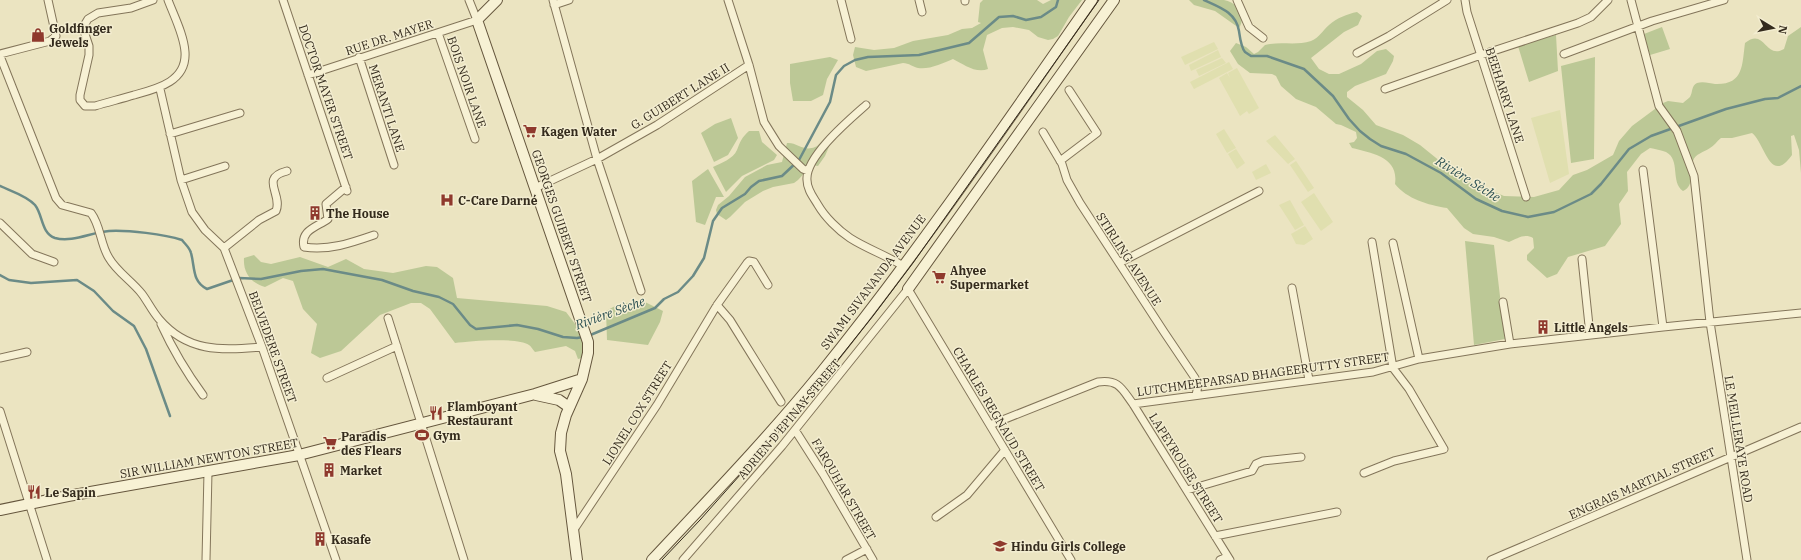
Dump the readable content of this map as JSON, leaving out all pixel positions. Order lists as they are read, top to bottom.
{
  "streets": {
    "street": [
      "RUE DR. MAYER",
      "BOIS NOIR LANE",
      "DOCTOR MAYER STREET",
      "BEEHARRY LANE",
      "G. GUIBERT LANE II",
      "MERANTI LANE",
      "GEORGES GUIBERT STREET",
      "STIRLING AVENUE",
      "SWAMI SIVANANDA AVENUE",
      "BELVEDERE STREET",
      "LUTCHMEEPARSAD BHAGEERUTTY STREET",
      "LIONEL COX STREET",
      "ADRIEN D'EPINAY STREET",
      "CHARLES REGNAUD STREET",
      "LE MEILLERAYE ROAD",
      "SIR WILLIAM NEWTON STREET",
      "LAPEYROUSE STREET",
      "ENGRAIS MARTIAL STREET",
      "FARQUHAR STREET"
    ]
  },
  "crossings": [
    ["RUE DR. MAYER", "BOIS NOIR LANE"],
    ["RUE DR. MAYER", "DOCTOR MAYER STREET"],
    ["RUE DR. MAYER", "MERANTI LANE"],
    ["RUE DR. MAYER", "GEORGES GUIBERT STREET"],
    ["G. GUIBERT LANE II", "GEORGES GUIBERT STREET"],
    ["GEORGES GUIBERT STREET", "LIONEL COX STREET"],
    ["GEORGES GUIBERT STREET", "SIR WILLIAM NEWTON STREET"],
    ["STIRLING AVENUE", "LUTCHMEEPARSAD BHAGEERUTTY STREET"],
    ["BELVEDERE STREET", "SIR WILLIAM NEWTON STREET"],
    ["LUTCHMEEPARSAD BHAGEERUTTY STREET", "LE MEILLERAYE ROAD"],
    ["LUTCHMEEPARSAD BHAGEERUTTY STREET", "LAPEYROUSE STREET"],
    ["ADRIEN D'EPINAY STREET", "CHARLES REGNAUD STREET"],
    ["ADRIEN D'EPINAY STREET", "FARQUHAR STREET"],
    ["CHARLES REGNAUD STREET", "LAPEYROUSE STREET"],
    ["LE MEILLERAYE ROAD", "ENGRAIS MARTIAL STREET"]
  ],
  "water": ["Rivière Sèche"],
  "places": {
    "shop": ["Goldfinger Jewels"],
    "supermarket": ["Kagen Water", "Ahyee Supermarket", "Paradis des Flears"],
    "hospital": ["C-Care Darné"],
    "building": [
      "The House",
      "Little Angels",
      "Market",
      "Kasafe"
    ],
    "restaurant": ["Flamboyant Restaurant", "Le Sapin"],
    "sports": ["Gym"],
    "school or university": ["Hindu Girls College"]
  },
  "north": "right"
}
